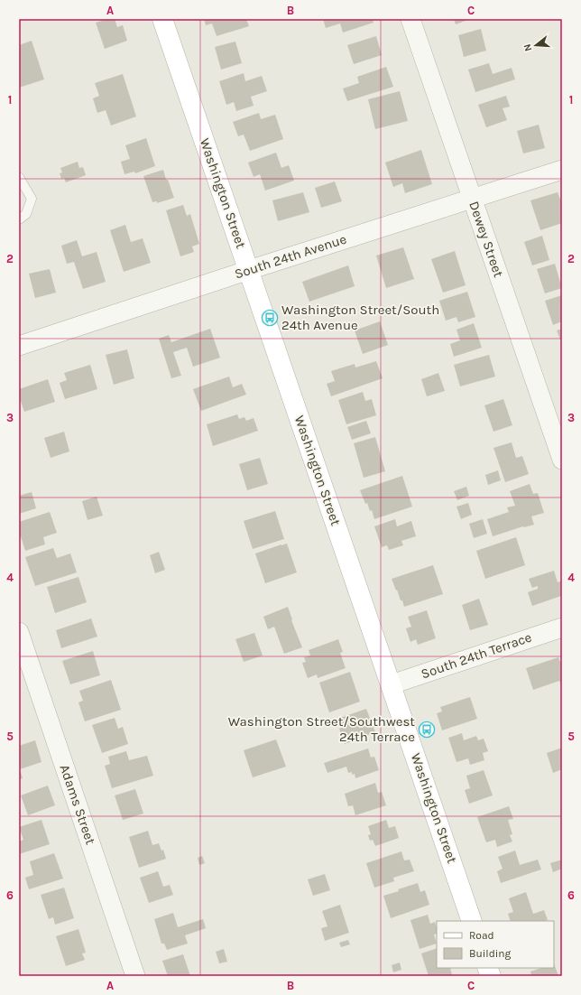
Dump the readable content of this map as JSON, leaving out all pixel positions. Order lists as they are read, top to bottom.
{
  "streets": {
    "street": [
      "Washington Street",
      "Dewey Street",
      "South 24th Avenue",
      "South 24th Terrace",
      "Adams Street"
    ]
  },
  "crossings": [
    ["Washington Street", "South 24th Avenue"],
    ["Washington Street", "South 24th Terrace"],
    ["Dewey Street", "South 24th Avenue"]
  ],
  "places": {
    "bus stop": ["Washington Street/South 24th Avenue", "Washington Street/Southwest 24th Terrace"]
  },
  "legend": ["Road", "Building"],
  "north": "left",
  "grid": {
    "columns": ["A", "B", "C"],
    "rows": [
      "1",
      "2",
      "3",
      "4",
      "5",
      "6"
    ]
  }
}
